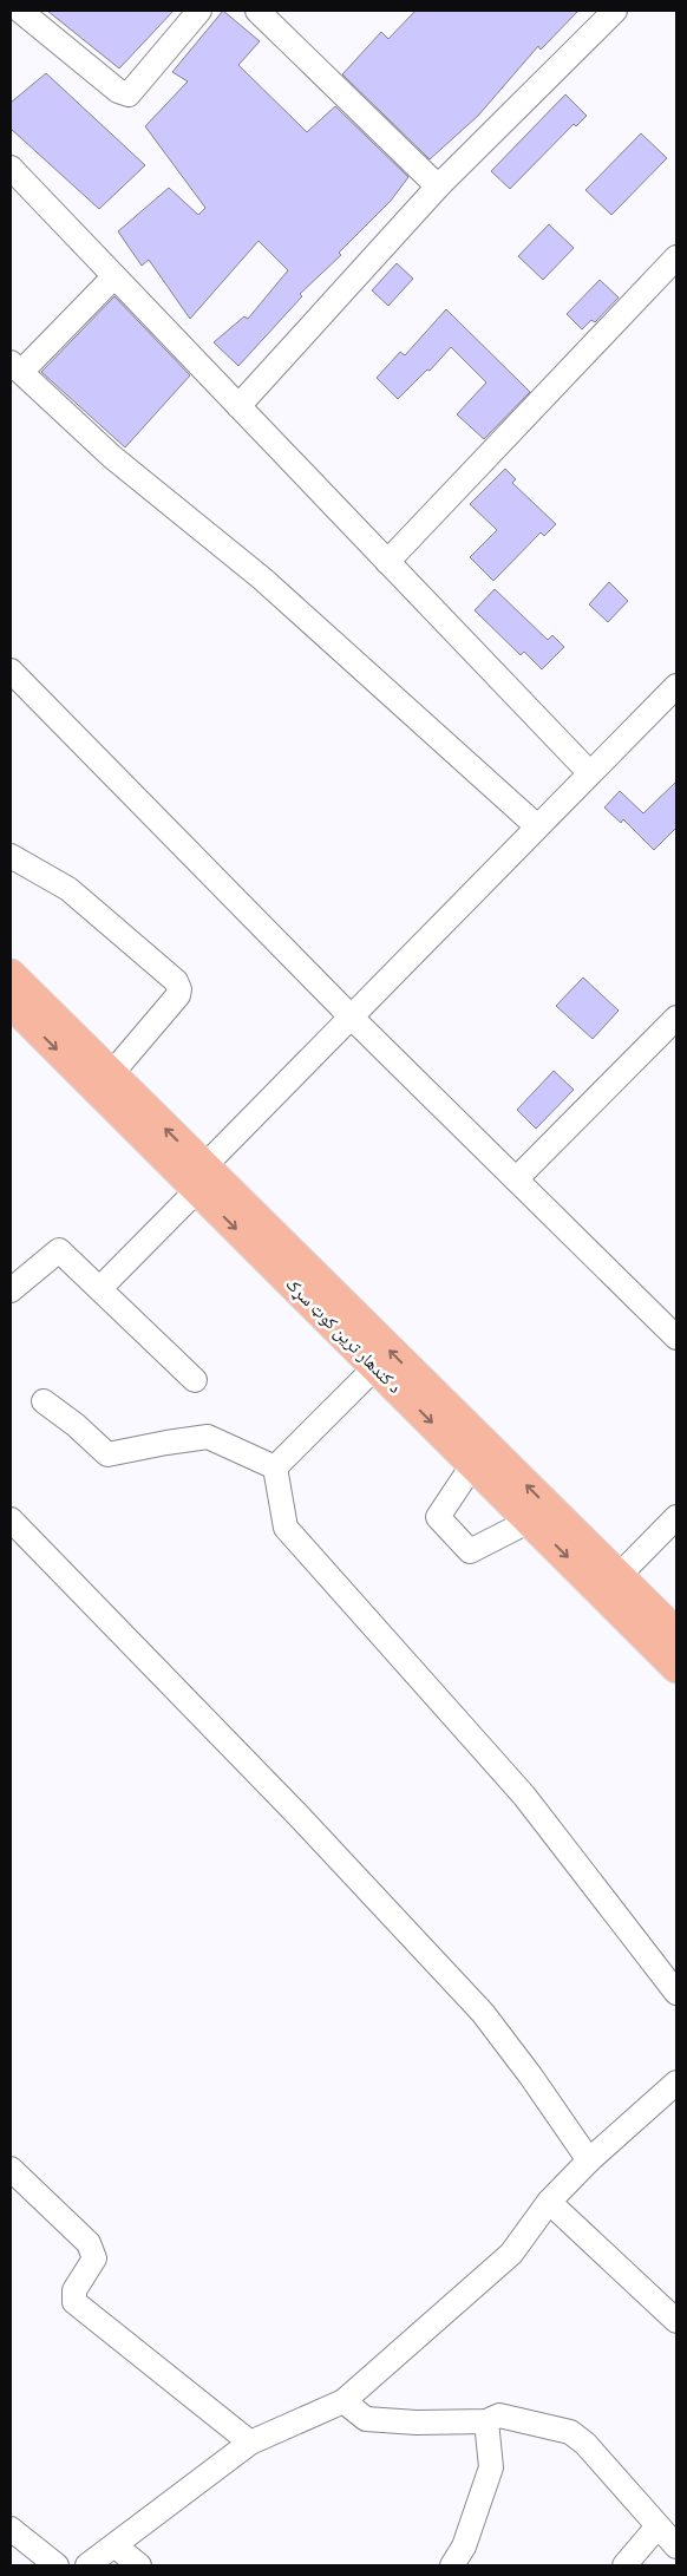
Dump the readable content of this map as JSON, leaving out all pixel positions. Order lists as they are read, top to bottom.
{
  "streets": {
    "main road": ["د کندهار ترين کوټ سړک"]
  }
}
